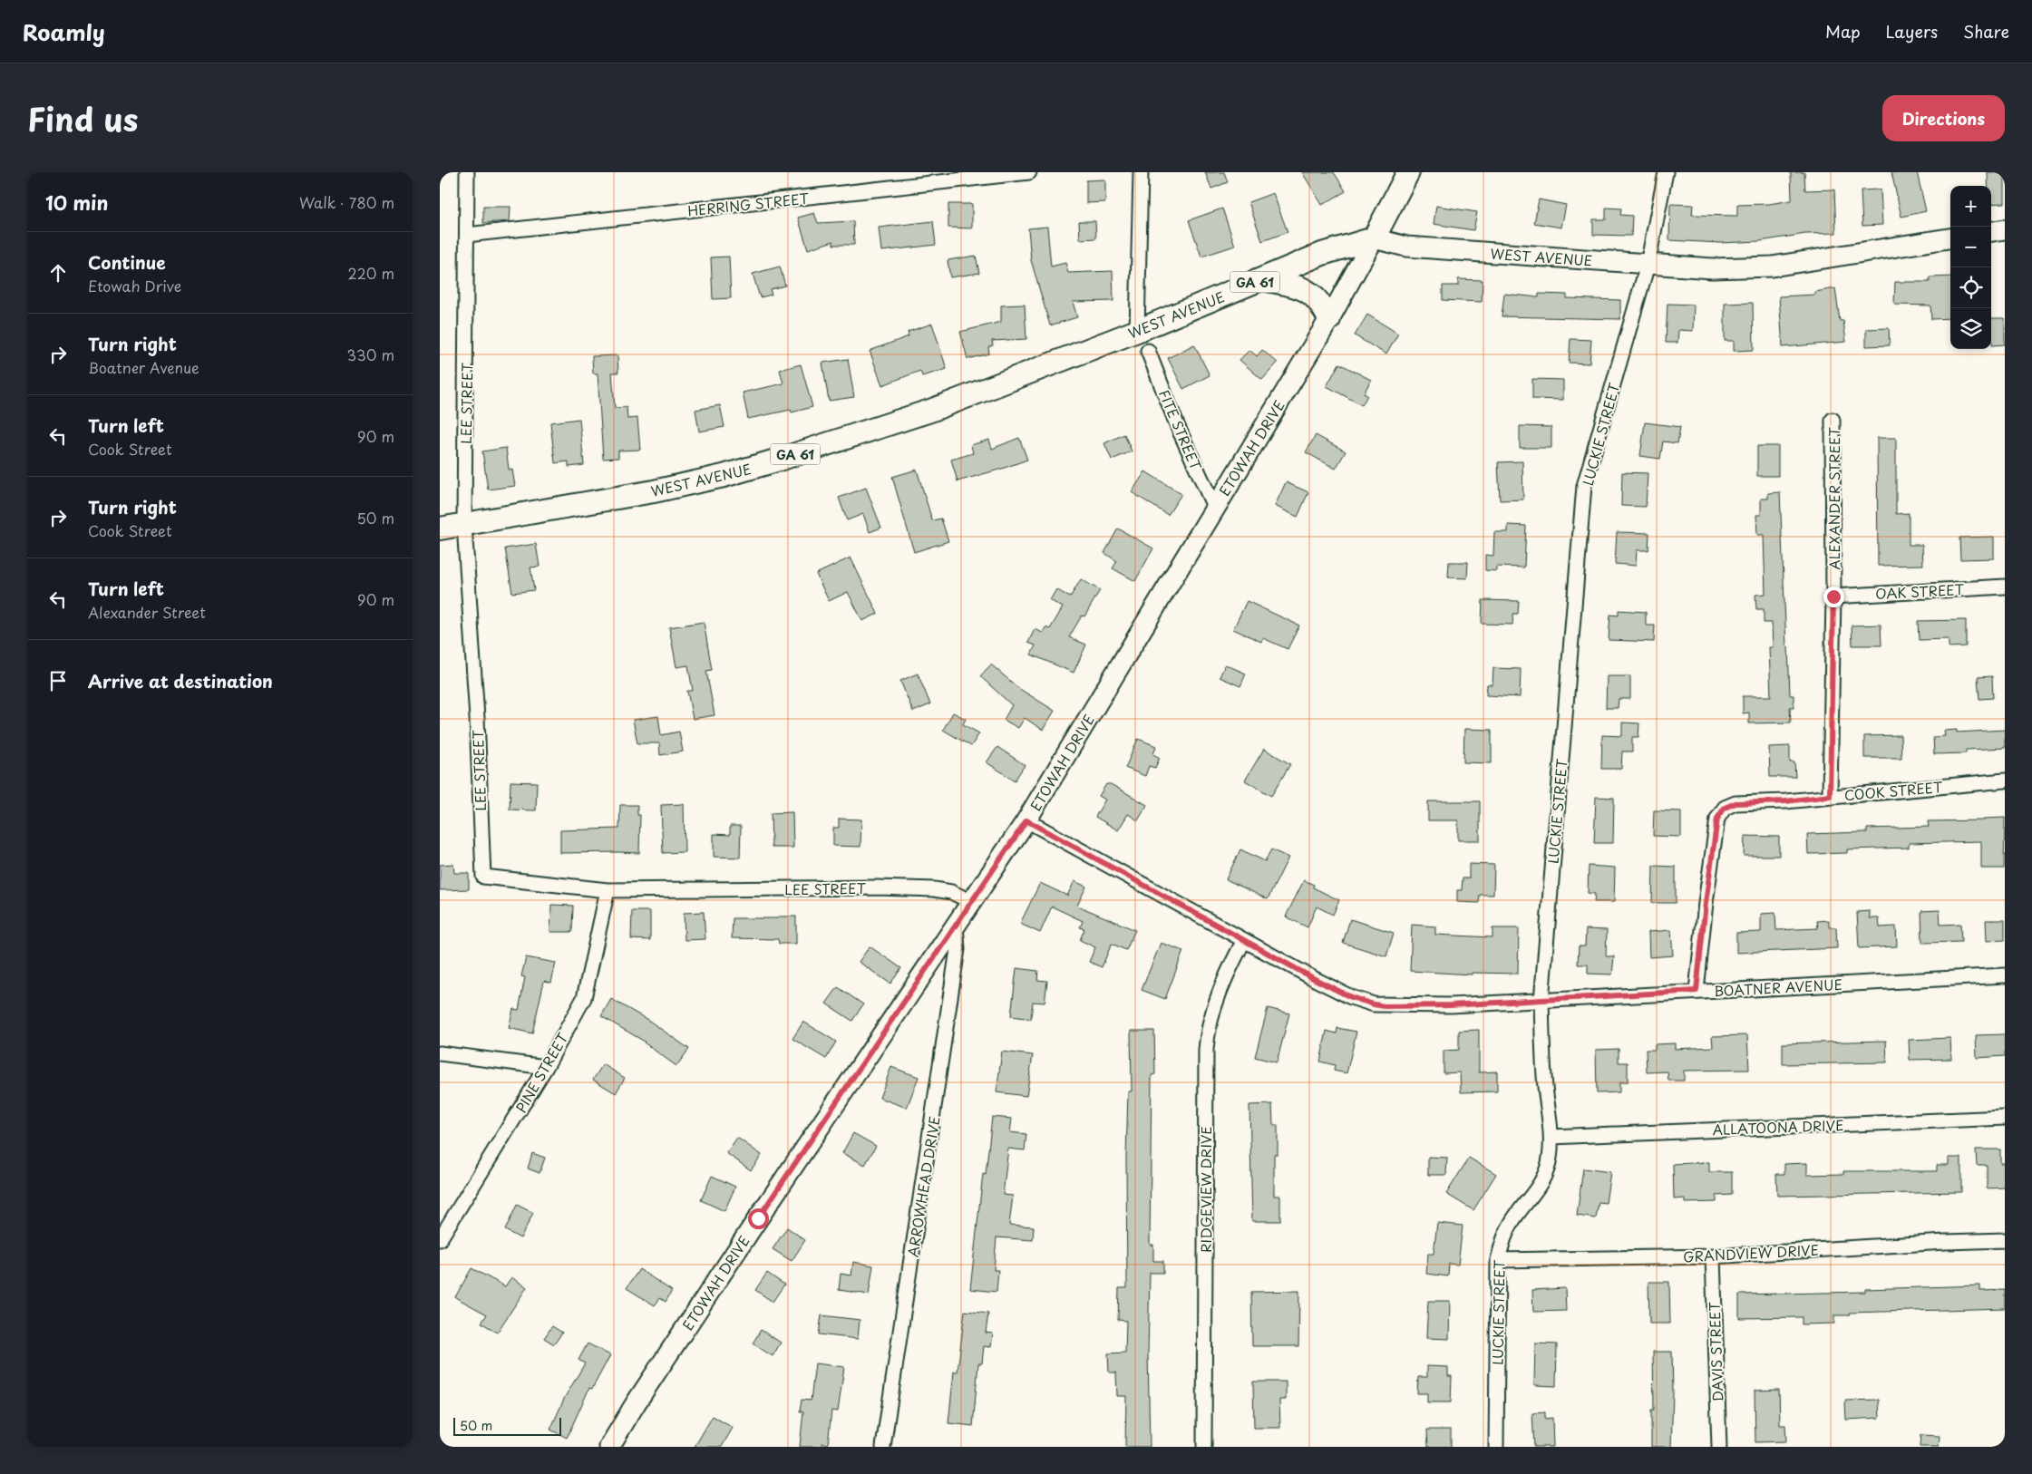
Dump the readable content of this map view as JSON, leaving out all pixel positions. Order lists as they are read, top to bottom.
{
  "streets": {
    "main road": ["WEST AVENUE", "GA 61", "ETOWAH DRIVE"],
    "street": [
      "HERRING STREET",
      "LEE STREET",
      "FITE STREET",
      "LUCKIE STREET",
      "ALEXANDER STREET",
      "OAK STREET",
      "COOK STREET",
      "BOATNER AVENUE",
      "PINE STREET",
      "ALLATOONA DRIVE",
      "ARROWHEAD DRIVE",
      "RIDGEVIEW DRIVE",
      "GRANDVIEW DRIVE",
      "DAVIS STREET"
    ]
  },
  "crossings": [
    ["HERRING STREET", "LEE STREET"],
    ["WEST AVENUE", "LEE STREET"],
    ["WEST AVENUE", "LUCKIE STREET"],
    ["WEST AVENUE", "ETOWAH DRIVE"],
    ["LEE STREET", "ETOWAH DRIVE"],
    ["LEE STREET", "PINE STREET"],
    ["FITE STREET", "ETOWAH DRIVE"],
    ["LUCKIE STREET", "BOATNER AVENUE"],
    ["LUCKIE STREET", "ALLATOONA DRIVE"],
    ["LUCKIE STREET", "GRANDVIEW DRIVE"],
    ["ETOWAH DRIVE", "BOATNER AVENUE"],
    ["ETOWAH DRIVE", "ARROWHEAD DRIVE"],
    ["ALEXANDER STREET", "OAK STREET"],
    ["ALEXANDER STREET", "COOK STREET"],
    ["COOK STREET", "BOATNER AVENUE"],
    ["BOATNER AVENUE", "RIDGEVIEW DRIVE"],
    ["GRANDVIEW DRIVE", "DAVIS STREET"]
  ],
  "scale_bar": "50 m",
  "page": {
    "header": "Roamly",
    "nav": ["Map", "Layers", "Share"],
    "title": "Find us",
    "buttons": "Directions",
    "heading": ["10 min", "Walk · 780 m"],
    "map_buttons": ["+", "−"],
    "list": [
      ["Continue", "Etowah Drive", "220 m"],
      ["Turn right", "Boatner Avenue", "330 m"],
      ["Turn left", "Cook Street", "90 m"],
      ["Turn right", "Cook Street", "50 m"],
      ["Turn left", "Alexander Street", "90 m"],
      "Arrive at destination"
    ],
    "scale": "50 m"
  }
}
